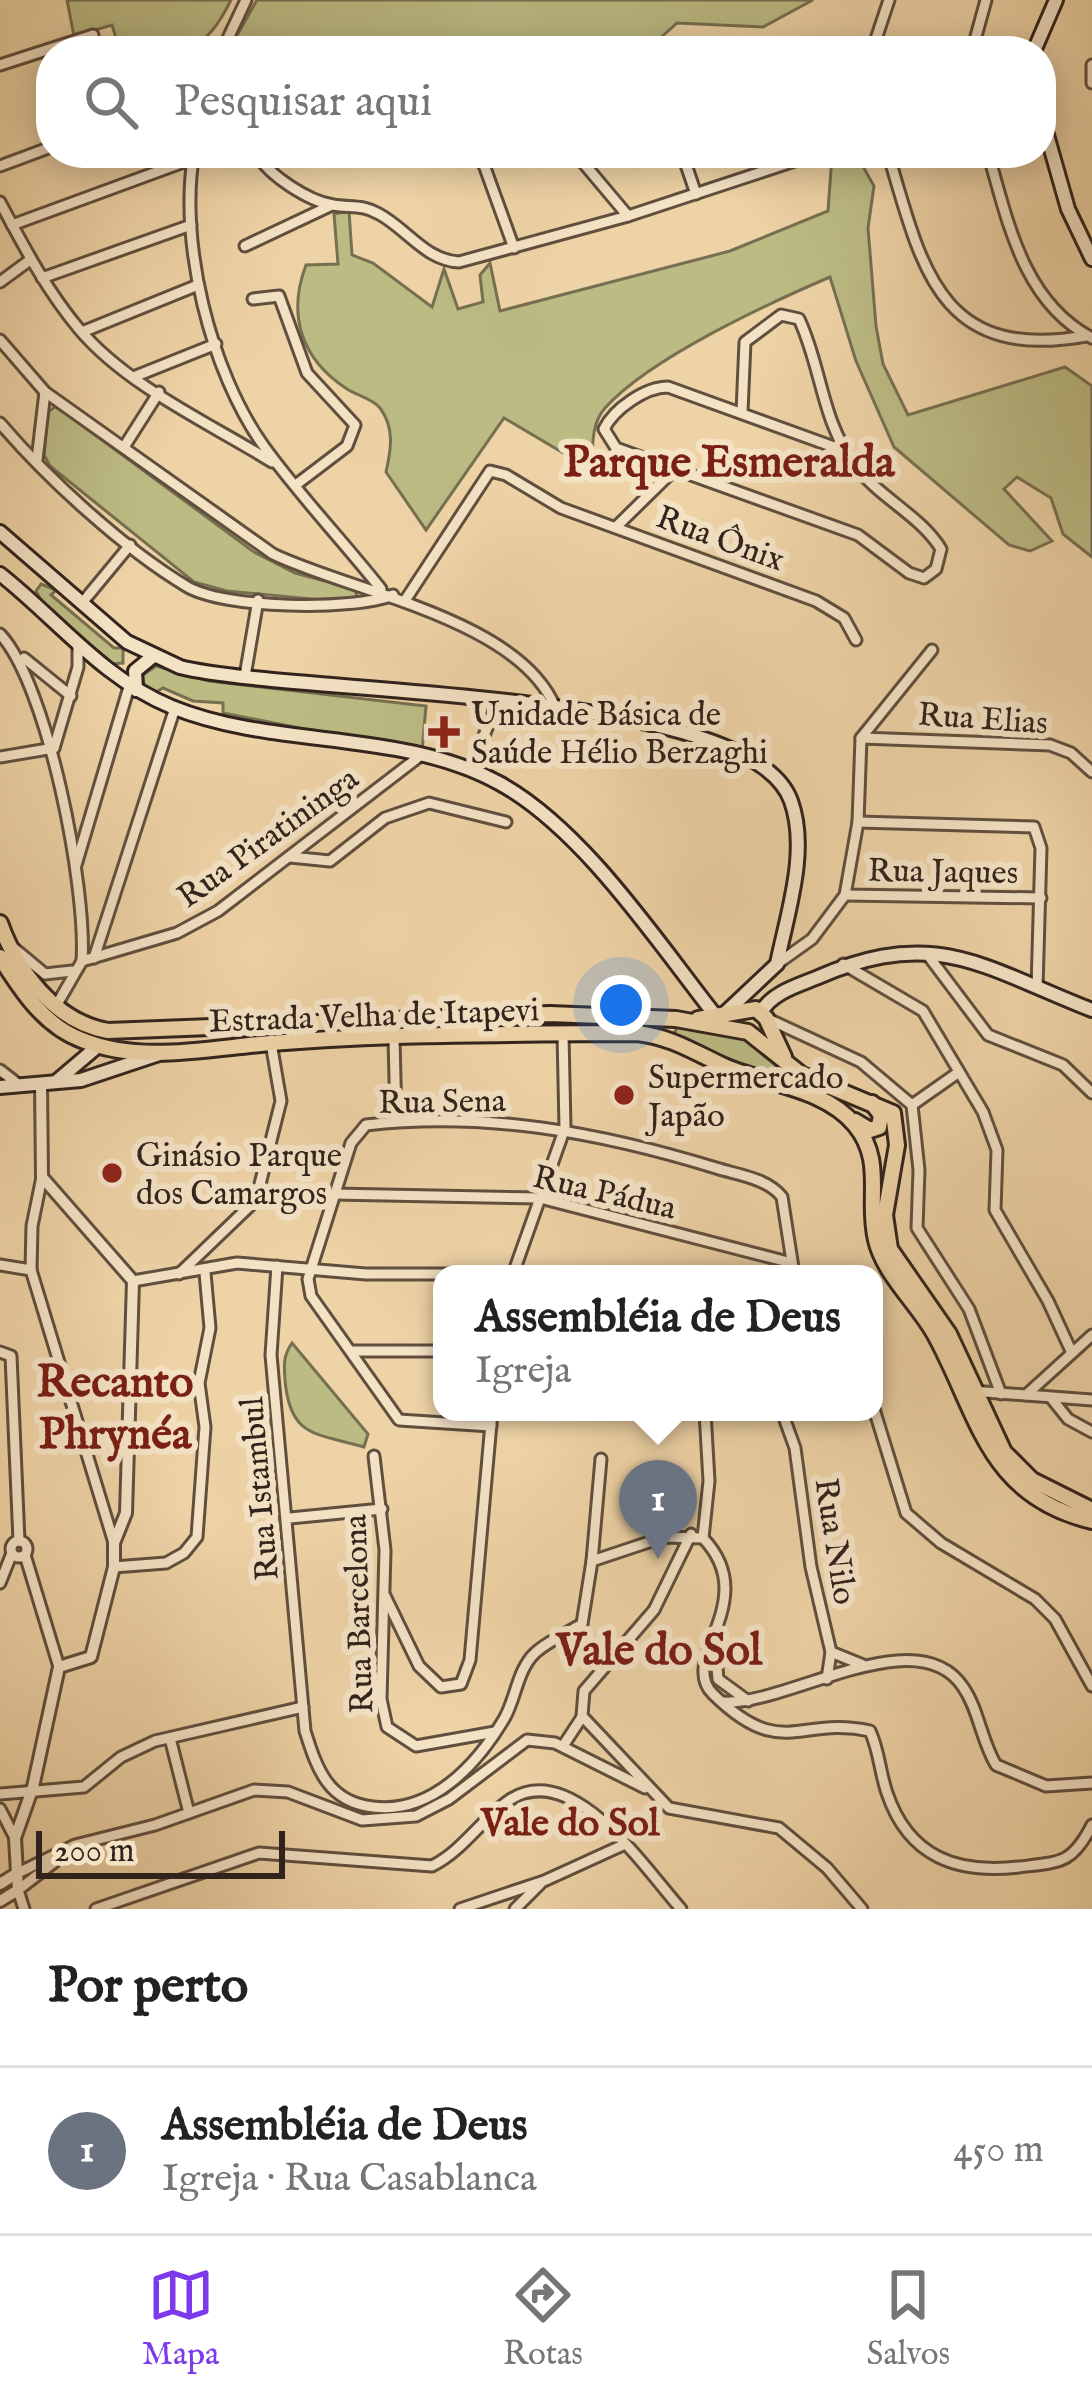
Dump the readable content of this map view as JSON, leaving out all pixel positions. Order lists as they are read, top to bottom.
{
  "streets": {
    "main road": ["Estrada Velha de Itapevi"],
    "street": [
      "Rua Ônix",
      "Rua Elias",
      "Rua Piratininga",
      "Rua Jaques",
      "Rua Sena",
      "Rua Pádua",
      "Rua Istambul",
      "Rua Nilo",
      "Rua Barcelona"
    ]
  },
  "crossings": [
    ["Rua Piratininga", "Estrada Velha de Itapevi"],
    ["Rua Sena", "Rua Pádua"]
  ],
  "districts": [
    "Parque Esmeralda",
    "Recanto Phrynéa",
    "Vale do Sol",
    "Vale do Sol"
  ],
  "places": {
    "health": ["Unidade Básica de Saúde Hélio Berzaghi"],
    "other": ["Supermercado Japão", "Ginásio Parque dos Camargos"]
  },
  "scale_bar": "200 m",
  "page": {
    "search": "Pesquisar aqui",
    "popup": ["Assembléia de Deus", "Igreja"],
    "pins": "1",
    "scale": "200 m",
    "heading": "Por perto",
    "list": [
      {
        "mark": "1",
        "name": "Assembléia de Deus",
        "note": "Igreja · Rua Casablanca",
        "value": "450 m"
      }
    ],
    "nav": ["Mapa", "Rotas", "Salvos"]
  }
}
